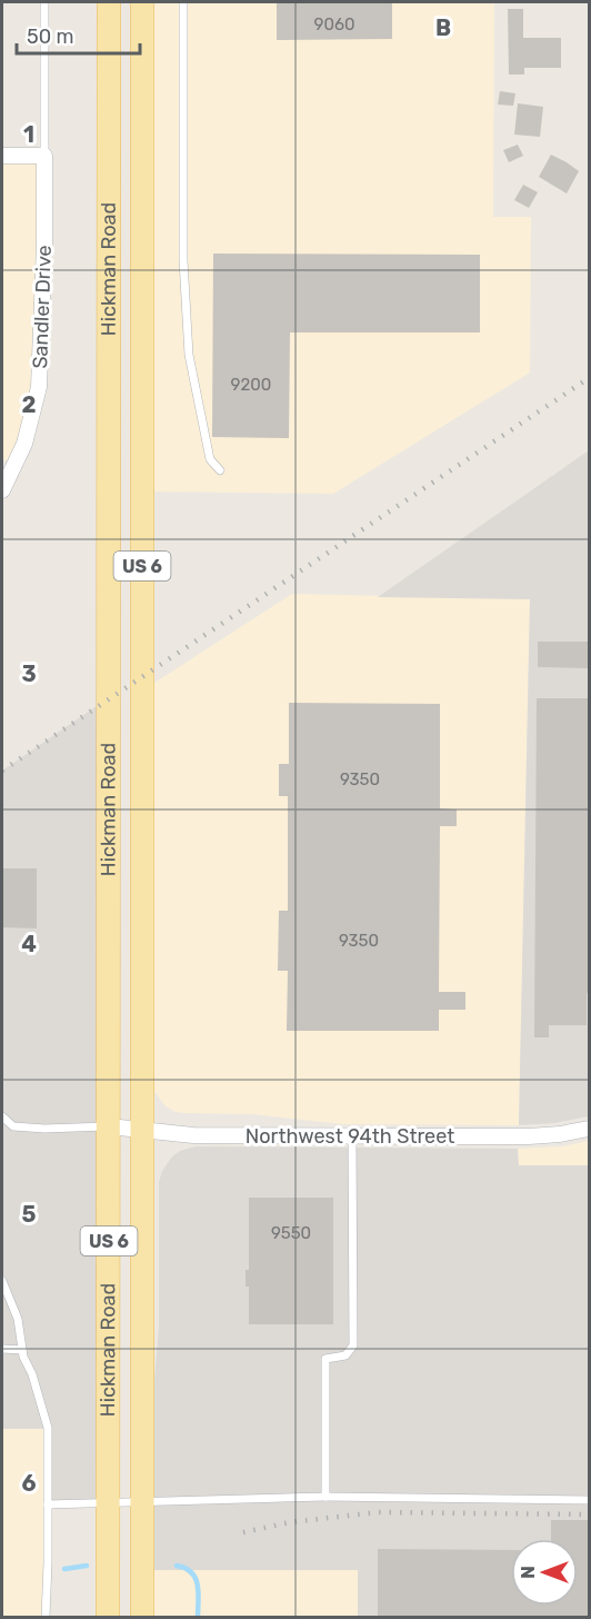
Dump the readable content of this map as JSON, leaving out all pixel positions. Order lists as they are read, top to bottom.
{
  "streets": {
    "main road": ["Hickman Road", "US 6"],
    "street": ["Sandler Drive", "Northwest 94th Street"]
  },
  "crossings": [
    ["Hickman Road", "Northwest 94th Street"]
  ],
  "house_numbers": [
    "9060",
    "9200",
    "9350",
    "9350",
    "9550"
  ],
  "scale_bar": "50 m",
  "north": "left",
  "grid": {
    "columns": ["B"],
    "rows": [
      "1",
      "2",
      "3",
      "4",
      "5",
      "6"
    ]
  }
}
